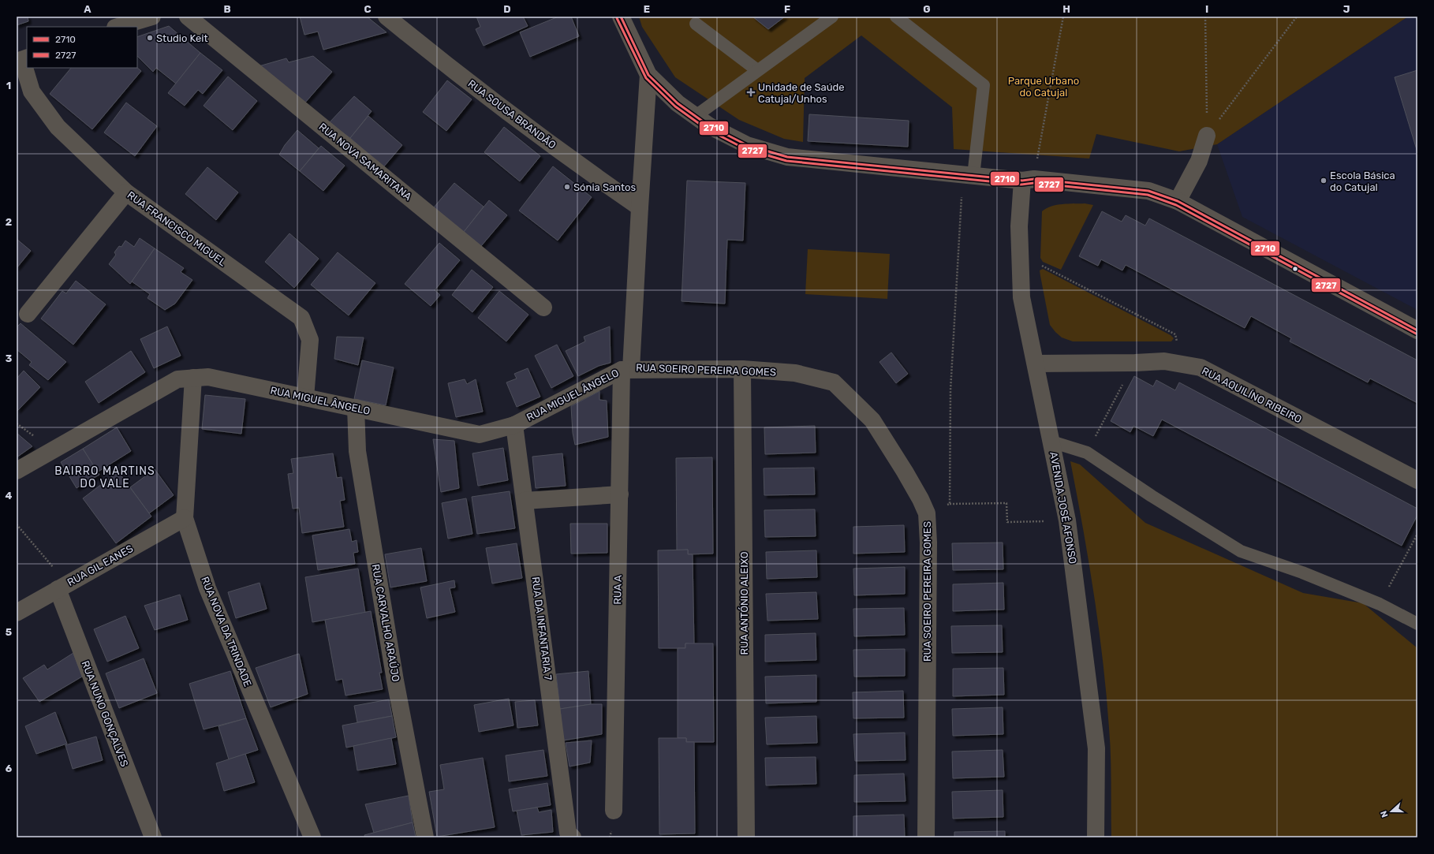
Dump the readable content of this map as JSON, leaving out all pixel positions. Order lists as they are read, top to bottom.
{
  "streets": {
    "street": [
      "RUA SOUSA BRANDÃO",
      "RUA NOVA SAMARITANA",
      "RUA FRANCISCO MIGUEL",
      "RUA SOEIRO PEREIRA GOMES",
      "RUA MIGUEL ÂNGELO",
      "RUA AQUILÍNO RIBEIRO",
      "AVENIDA JOSÉ AFONSO",
      "RUA GIL EANES",
      "RUA A",
      "RUA ANTÓNIO ALEIXO",
      "RUA CARVALHO ARAÚJO",
      "RUA DA INFANTARIA 7",
      "RUA NOVA DA TRINDADE",
      "RUA NUNO GONÇALVES"
    ]
  },
  "crossings": [
    ["RUA SOUSA BRANDÃO", "RUA SOEIRO PEREIRA GOMES"],
    ["RUA FRANCISCO MIGUEL", "RUA MIGUEL ÂNGELO"],
    ["RUA SOEIRO PEREIRA GOMES", "RUA MIGUEL ÂNGELO"],
    ["RUA SOEIRO PEREIRA GOMES", "RUA A"],
    ["RUA SOEIRO PEREIRA GOMES", "RUA ANTÓNIO ALEIXO"],
    ["RUA MIGUEL ÂNGELO", "RUA A"],
    ["RUA MIGUEL ÂNGELO", "RUA CARVALHO ARAÚJO"],
    ["RUA MIGUEL ÂNGELO", "RUA DA INFANTARIA 7"],
    ["RUA MIGUEL ÂNGELO", "RUA NOVA DA TRINDADE"],
    ["RUA AQUILÍNO RIBEIRO", "AVENIDA JOSÉ AFONSO"],
    ["RUA GIL EANES", "RUA NOVA DA TRINDADE"],
    ["RUA GIL EANES", "RUA NUNO GONÇALVES"]
  ],
  "districts": ["BAIRRO MARTINS DO VALE"],
  "parks": ["Parque Urbano do Catujal"],
  "places": {
    "other": ["Studio Keit", "Escola Básica do Catujal", "Sónia Santos"],
    "health": ["Unidade de Saúde Catujal/Unhos"]
  },
  "lines": ["transit line 2710", "transit line 2727"],
  "legend": ["2710", "2727"],
  "north": "left",
  "grid": {
    "columns": [
      "A",
      "B",
      "C",
      "D",
      "E",
      "F",
      "G",
      "H",
      "I",
      "J"
    ],
    "rows": [
      "1",
      "2",
      "3",
      "4",
      "5",
      "6"
    ]
  }
}
